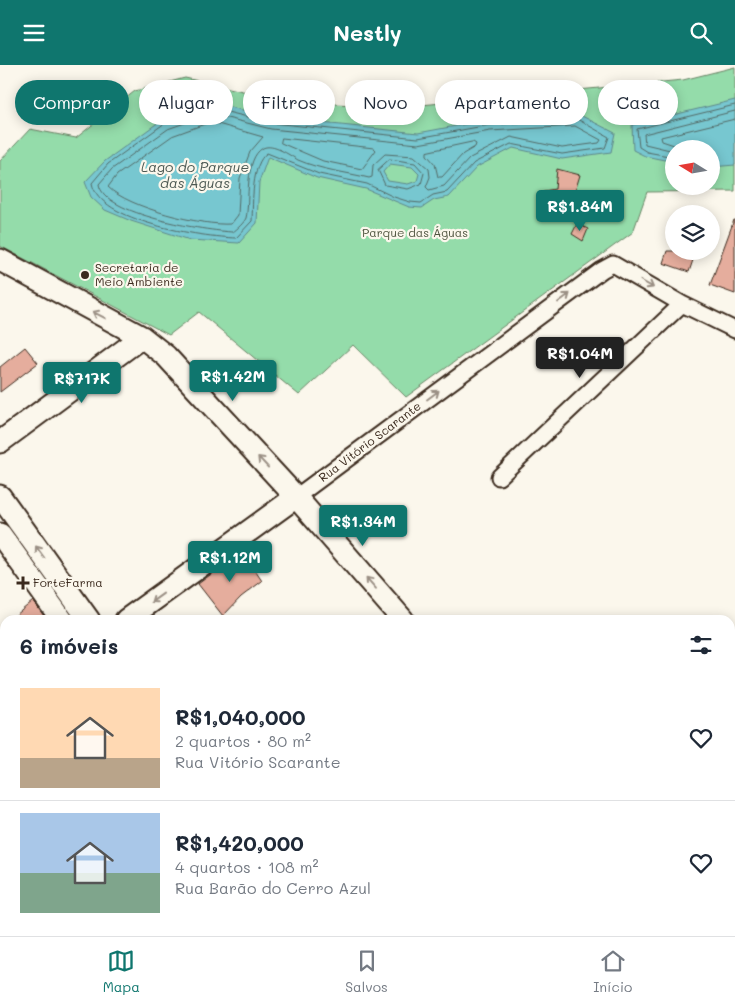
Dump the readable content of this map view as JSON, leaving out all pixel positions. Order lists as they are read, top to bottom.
{
  "streets": {
    "main road": ["Rua Vitório Scarante"]
  },
  "water": ["Lago do Parque das Águas"],
  "parks": ["Parque das Águas"],
  "places": {
    "other": ["Secretaria de Meio Ambiente"],
    "health": ["ForteFarma"]
  },
  "north": "left",
  "page": {
    "header": "Nestly",
    "chip": [
      "Comprar",
      "Alugar",
      "Filtros",
      "Novo",
      "Apartamento",
      "Casa"
    ],
    "price": [
      "R$1.84M",
      "R$1.04M",
      "R$1.42M",
      "R$717K",
      "R$1.34M",
      "R$1.12M"
    ],
    "heading": "6 imóveis",
    "list": [
      {
        "name": "R$1,040,000",
        "note": "2 quartos · 80 m² · Rua Vitório Scarante"
      },
      {
        "name": "R$1,420,000",
        "note": "4 quartos · 108 m² · Rua Barão do Cerro Azul"
      }
    ],
    "tabs": ["Mapa", "Salvos", "Início"]
  }
}
